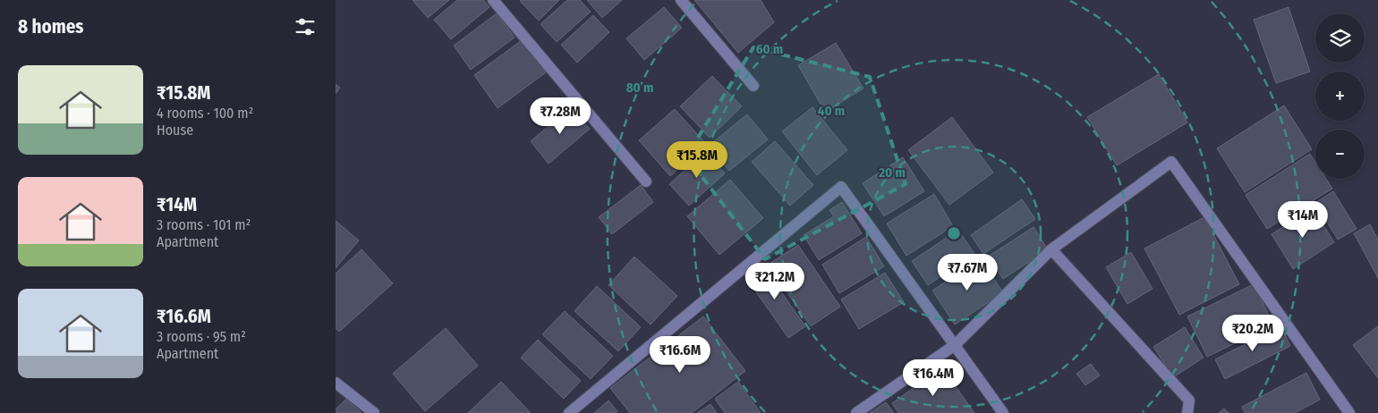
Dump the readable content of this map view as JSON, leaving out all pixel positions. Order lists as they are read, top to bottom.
{
  "page": {
    "heading": "8 homes",
    "map_buttons": ["+", "−"],
    "list": [
      {
        "name": "₹15.8M",
        "note": "4 rooms · 100 m² · House"
      },
      {
        "name": "₹14M",
        "note": "3 rooms · 101 m² · Apartment"
      },
      {
        "name": "₹16.6M",
        "note": "3 rooms · 95 m² · Apartment"
      }
    ],
    "price": [
      "₹7.28M",
      "₹15.8M",
      "₹14M",
      "₹7.67M",
      "₹21.2M",
      "₹20.2M",
      "₹16.6M",
      "₹16.4M"
    ]
  },
  "rings": [
    "60 m",
    "80 m",
    "40 m",
    "20 m"
  ]
}
